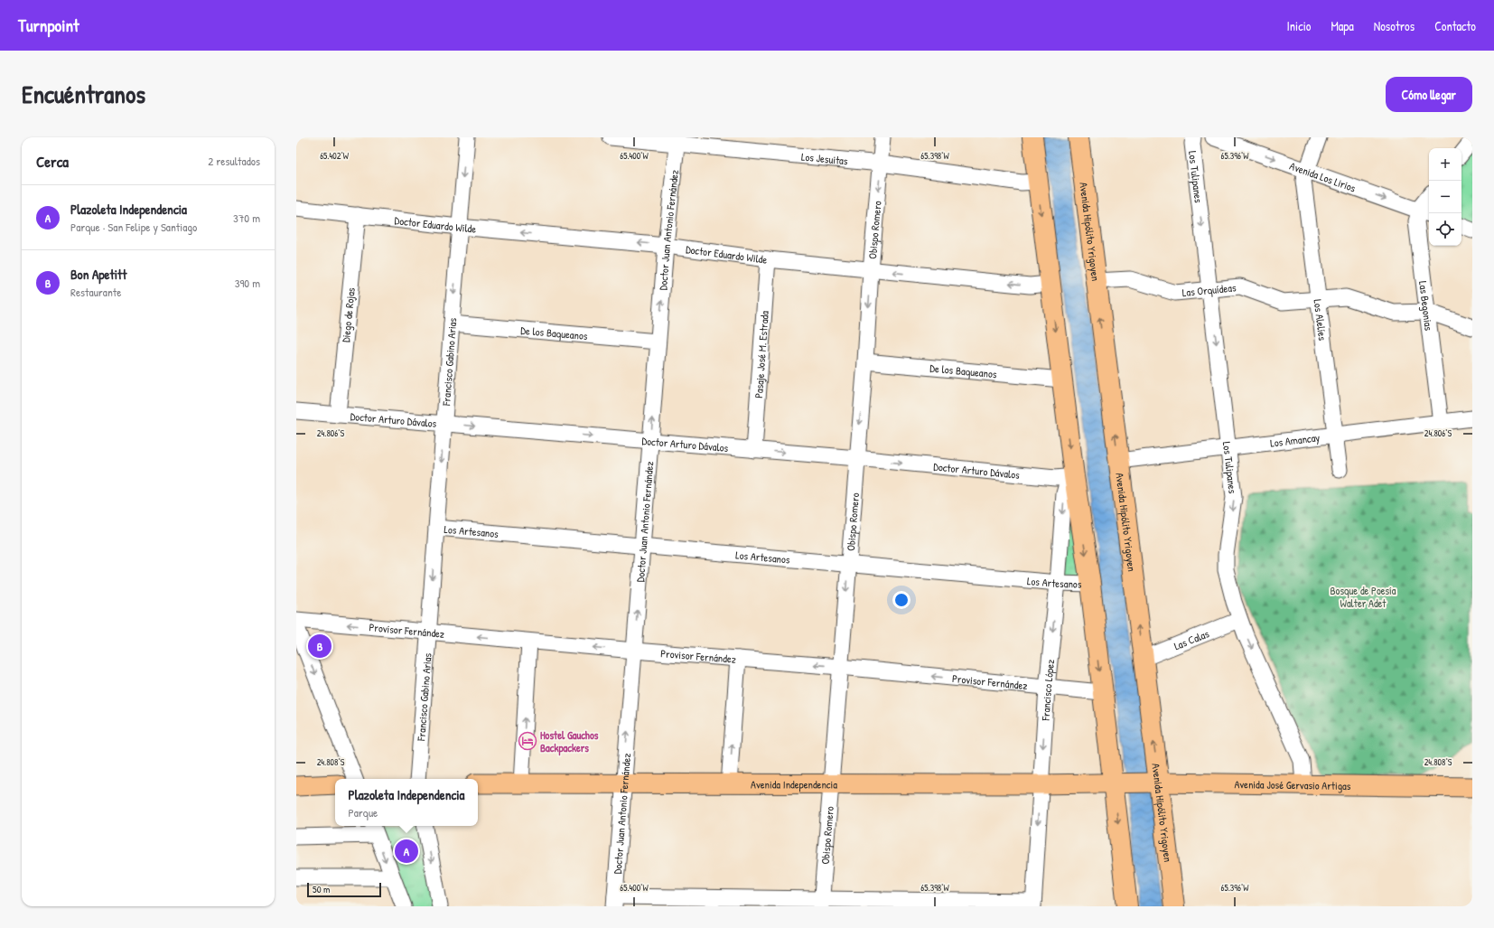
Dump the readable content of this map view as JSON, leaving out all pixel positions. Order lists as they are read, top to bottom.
{
  "streets": {
    "highway": ["Avenida Hipólito Yrigoyen"],
    "main road": ["Avenida José Gervasio Artigas", "Avenida Independencia"],
    "street": [
      "Los Jesuitas",
      "Avenida Los Lirios",
      "Los Tulipanes",
      "Doctor Eduardo Wilde",
      "Doctor Juan Antonio Fernández",
      "Obispo Romero",
      "Las Orquídeas",
      "Las Begonias",
      "Diego de Rojas",
      "Los Alelíes",
      "De los Baqueanos",
      "Pasaje José M. Estrada",
      "Francisco Gabino Arias",
      "Doctor Arturo Dávalos",
      "Los Amancay",
      "Los Artesanos",
      "Provisor Fernández",
      "Las Calas",
      "Francisco López"
    ]
  },
  "crossings": [
    ["Los Jesuitas", "Doctor Juan Antonio Fernández"],
    ["Los Jesuitas", "Obispo Romero"],
    ["Avenida Los Lirios", "Las Begonias"],
    ["Avenida Los Lirios", "Los Alelíes"],
    ["Los Tulipanes", "Las Orquídeas"],
    ["Los Tulipanes", "Los Amancay"],
    ["Los Tulipanes", "Las Calas"],
    ["Los Tulipanes", "Avenida José Gervasio Artigas"],
    ["Doctor Eduardo Wilde", "Doctor Juan Antonio Fernández"],
    ["Doctor Eduardo Wilde", "Obispo Romero"],
    ["Doctor Eduardo Wilde", "Diego de Rojas"],
    ["Doctor Eduardo Wilde", "Pasaje José M. Estrada"],
    ["Doctor Eduardo Wilde", "Francisco Gabino Arias"],
    ["Doctor Juan Antonio Fernández", "De los Baqueanos"],
    ["Doctor Juan Antonio Fernández", "Doctor Arturo Dávalos"],
    ["Doctor Juan Antonio Fernández", "Los Artesanos"],
    ["Doctor Juan Antonio Fernández", "Provisor Fernández"],
    ["Doctor Juan Antonio Fernández", "Avenida Independencia"],
    ["Obispo Romero", "De los Baqueanos"],
    ["Obispo Romero", "Doctor Arturo Dávalos"],
    ["Obispo Romero", "Los Artesanos"],
    ["Obispo Romero", "Provisor Fernández"],
    ["Obispo Romero", "Avenida Independencia"],
    ["Avenida Hipólito Yrigoyen", "Las Orquídeas"],
    ["Avenida Hipólito Yrigoyen", "Los Amancay"],
    ["Avenida Hipólito Yrigoyen", "Las Calas"],
    ["Avenida Hipólito Yrigoyen", "Avenida José Gervasio Artigas"],
    ["Las Orquídeas", "Las Begonias"],
    ["Las Orquídeas", "Los Alelíes"],
    ["Las Begonias", "Los Amancay"],
    ["Diego de Rojas", "Doctor Arturo Dávalos"],
    ["Los Alelíes", "Los Amancay"],
    ["De los Baqueanos", "Francisco Gabino Arias"],
    ["Pasaje José M. Estrada", "Doctor Arturo Dávalos"],
    ["Francisco Gabino Arias", "Doctor Arturo Dávalos"],
    ["Francisco Gabino Arias", "Los Artesanos"],
    ["Francisco Gabino Arias", "Provisor Fernández"],
    ["Doctor Arturo Dávalos", "Francisco López"],
    ["Los Artesanos", "Francisco López"],
    ["Provisor Fernández", "Francisco López"],
    ["Francisco López", "Avenida Independencia"],
    ["Avenida José Gervasio Artigas", "Avenida Independencia"]
  ],
  "one_way": [
    "Avenida Los Lirios",
    "Los Tulipanes",
    "Doctor Eduardo Wilde",
    "Obispo Romero",
    "Francisco Gabino Arias",
    "Doctor Arturo Dávalos",
    "Provisor Fernández",
    "Francisco López"
  ],
  "parks": ["Bosque de Poesía Walter Adet"],
  "places": {
    "hotel": ["Hostel Gauchos Backpackers"]
  },
  "scale_bar": "50 m",
  "page": {
    "header": "Turnpoint",
    "nav": [
      "Inicio",
      "Mapa",
      "Nosotros",
      "Contacto"
    ],
    "title": "Encuéntranos",
    "buttons": "Cómo llegar",
    "heading": ["Cerca", "2 resultados"],
    "map_buttons": ["+", "−"],
    "list": [
      {
        "mark": "A",
        "name": "Plazoleta Independencia",
        "note": "Parque · San Felipe y Santiago",
        "value": "370 m"
      },
      {
        "mark": "B",
        "name": "Bon Apetitt",
        "note": "Restaurante",
        "value": "390 m"
      }
    ],
    "pins": ["B", "A"],
    "popup": ["Plazoleta Independencia", "Parque"],
    "scale": "50 m"
  },
  "coordinates": [
    "65.402°W",
    "65.400°W",
    "65.398°W",
    "65.396°W",
    "24.806°S",
    "24.808°S"
  ]
}
